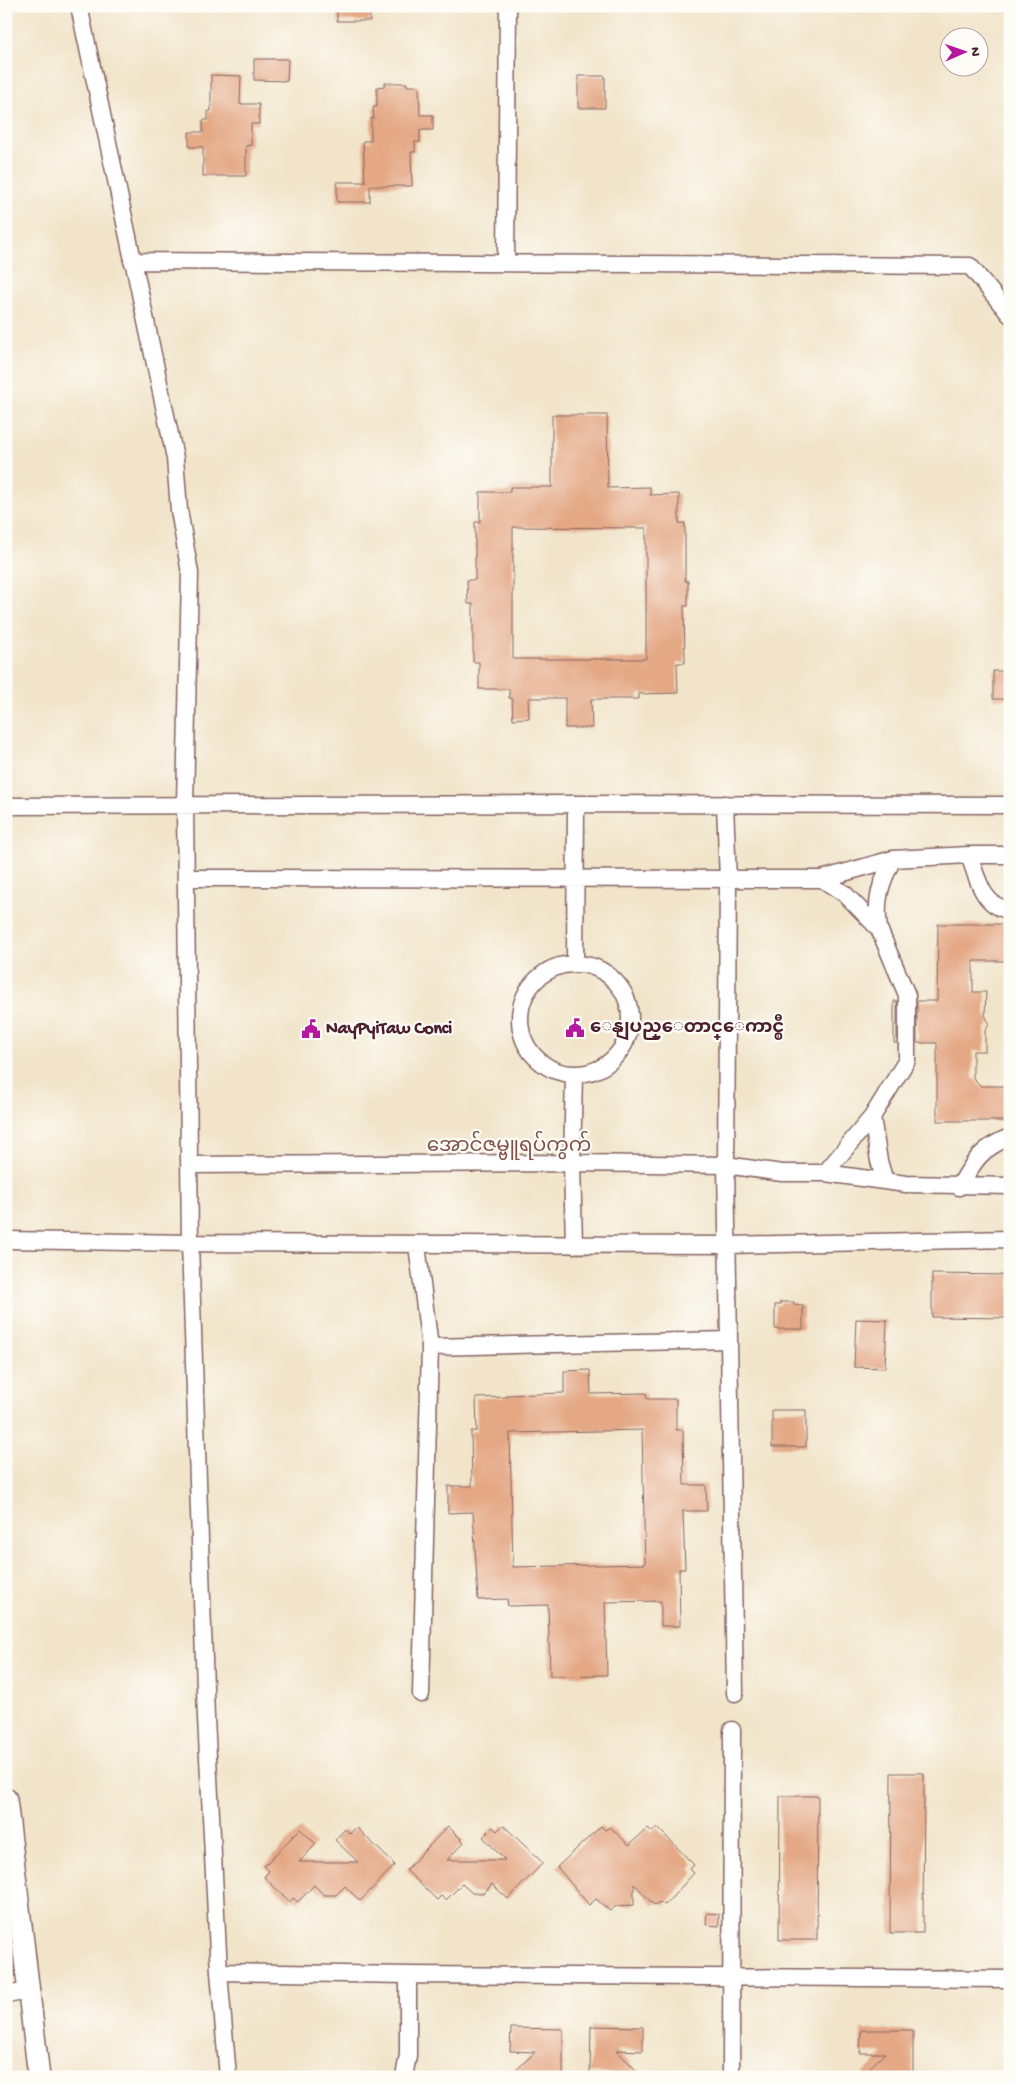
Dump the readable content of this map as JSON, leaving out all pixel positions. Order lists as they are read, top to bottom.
{
  "districts": ["အောင်ဇမ္ဗူရပ်ကွက်"],
  "places": {
    "public building": ["ေနျပည္ေတာင္ေကာင္စီ", "NayPyiTaw Conci"]
  },
  "north": "right"
}
